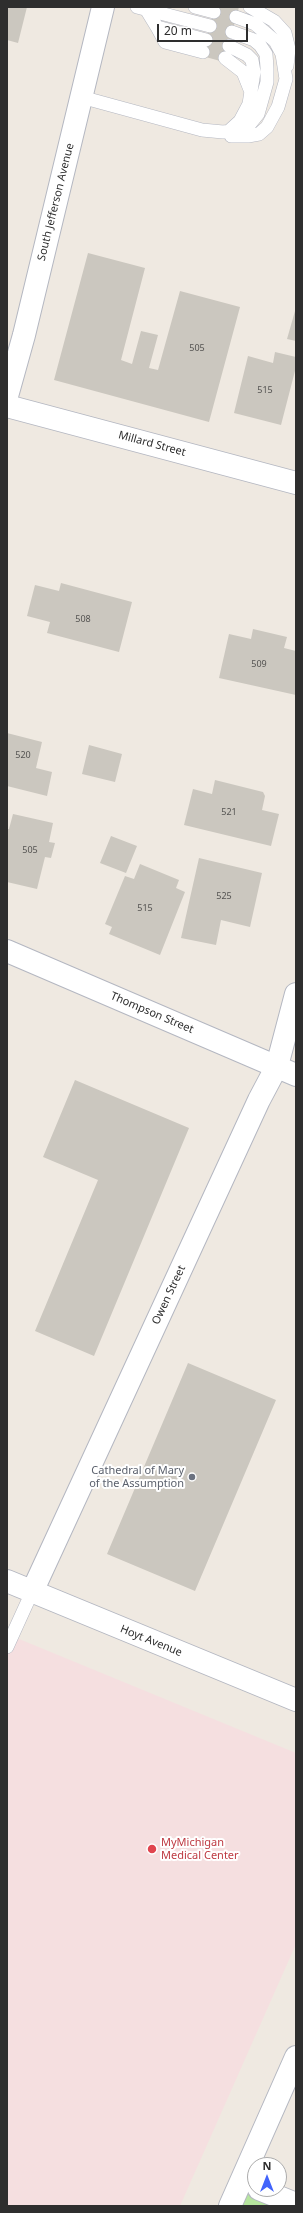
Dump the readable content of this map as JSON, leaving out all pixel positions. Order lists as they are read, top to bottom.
{
  "streets": {
    "street": [
      "South Jefferson Avenue",
      "Millard Street",
      "Thompson Street",
      "Owen Street",
      "Hoyt Avenue"
    ]
  },
  "crossings": [
    ["Thompson Street", "Owen Street"],
    ["Owen Street", "Hoyt Avenue"]
  ],
  "places": ["Cathedral of Mary of the Assumption", "MyMichigan Medical Center"],
  "house_numbers": [
    "505",
    "515",
    "508",
    "509",
    "520",
    "521",
    "505",
    "525",
    "515"
  ],
  "scale_bar": "20 m",
  "north": "top"
}
